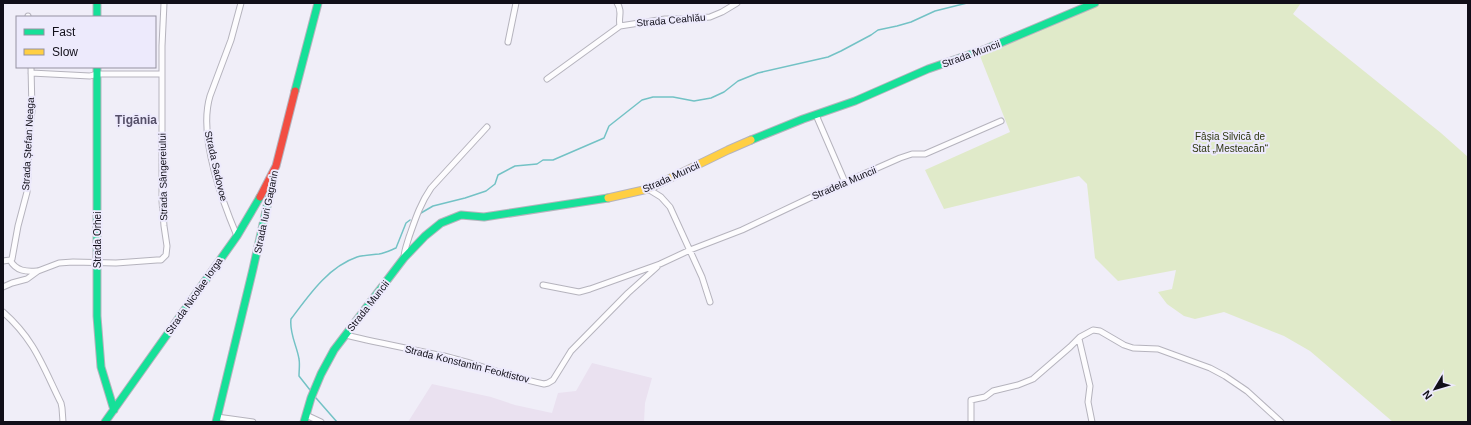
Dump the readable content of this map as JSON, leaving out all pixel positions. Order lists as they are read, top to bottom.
{
  "streets": {
    "street": [
      "Strada Ceahlău",
      "Strada Muncii",
      "Strada Ștefan Neaga",
      "Strada Sadovoe",
      "Strada Sângereiului",
      "Stradela Muncii",
      "Strada Iuri Gagarin",
      "Strada Orhei",
      "Strada Nicolae Iorga",
      "Strada Konstantin Feoktistov"
    ]
  },
  "crossings": [
    ["Strada Muncii", "Strada Konstantin Feoktistov"],
    ["Strada Sadovoe", "Strada Nicolae Iorga"],
    ["Strada Sângereiului", "Strada Orhei"],
    ["Stradela Muncii", "Strada Konstantin Feoktistov"],
    ["Strada Iuri Gagarin", "Strada Nicolae Iorga"],
    ["Strada Orhei", "Strada Nicolae Iorga"]
  ],
  "districts": ["Țigănia"],
  "parks": ["Fâșia Silvică de Stat „Mesteacăn“"],
  "legend": ["Fast", "Slow"],
  "north": "bottom left"
}
